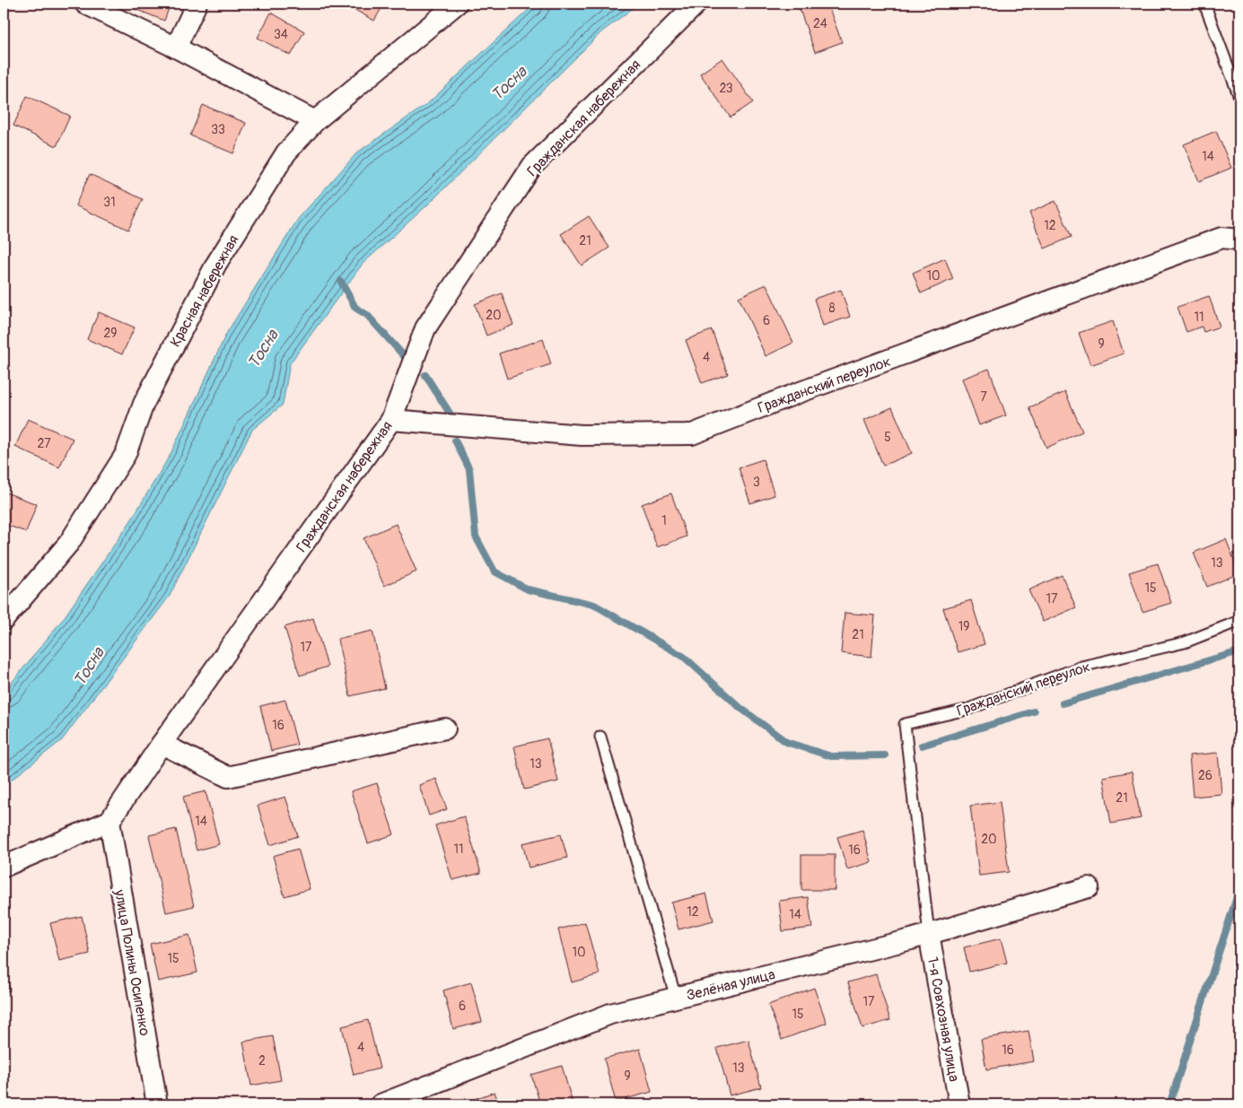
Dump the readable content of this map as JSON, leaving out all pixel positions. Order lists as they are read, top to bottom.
{
  "streets": {
    "street": [
      "Гражданская набережная",
      "Красная набережная",
      "Гражданский переулок",
      "улица Полины Осипенко",
      "Зелёная улица",
      "1-я Совхозная улица"
    ]
  },
  "crossings": [
    ["Гражданская набережная", "Гражданский переулок"],
    ["Гражданская набережная", "улица Полины Осипенко"],
    ["Гражданский переулок", "Зелёная улица"],
    ["Гражданский переулок", "1-я Совхозная улица"],
    ["Зелёная улица", "1-я Совхозная улица"]
  ],
  "water": ["Тосна"],
  "house_numbers": [
    "24",
    "34",
    "23",
    "33",
    "14",
    "31",
    "12",
    "21",
    "10",
    "8",
    "20",
    "11",
    "6",
    "29",
    "9",
    "4",
    "7",
    "5",
    "27",
    "3",
    "1",
    "13",
    "15",
    "17",
    "19",
    "21",
    "17",
    "16",
    "13",
    "26",
    "21",
    "14",
    "20",
    "11",
    "16",
    "12",
    "14",
    "10",
    "15",
    "17",
    "6",
    "15",
    "4",
    "16",
    "2",
    "13",
    "9"
  ]
}
